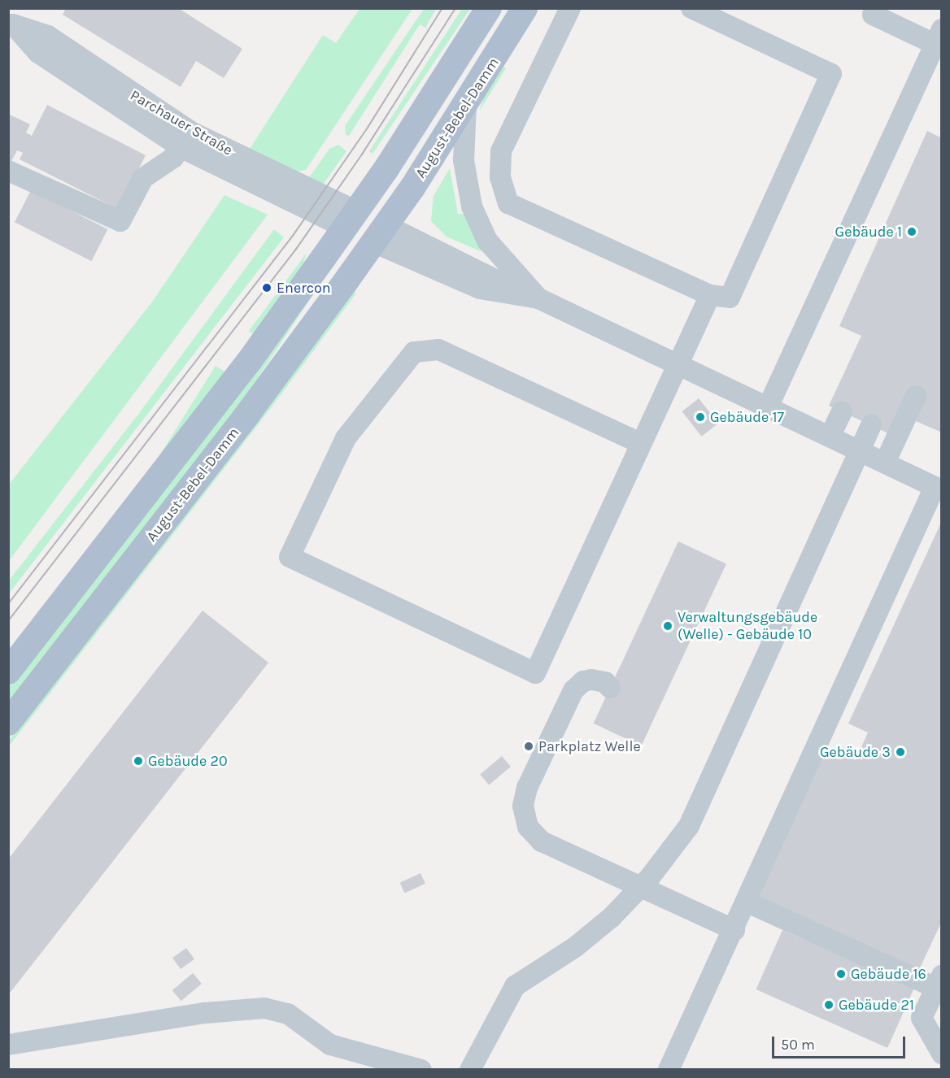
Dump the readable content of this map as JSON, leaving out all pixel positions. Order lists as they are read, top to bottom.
{
  "streets": {
    "main road": ["August-Bebel-Damm"],
    "street": ["Parchauer Straße"]
  },
  "crossings": [
    ["August-Bebel-Damm", "Parchauer Straße"]
  ],
  "places": [
    "Gebäude 1",
    "Enercon",
    "Gebäude 17",
    "Verwaltungsgebäude (Welle) - Gebäude 10",
    "Parkplatz Welle",
    "Gebäude 3",
    "Gebäude 20",
    "Gebäude 16",
    "Gebäude 21"
  ],
  "scale_bar": "50 m"
}
